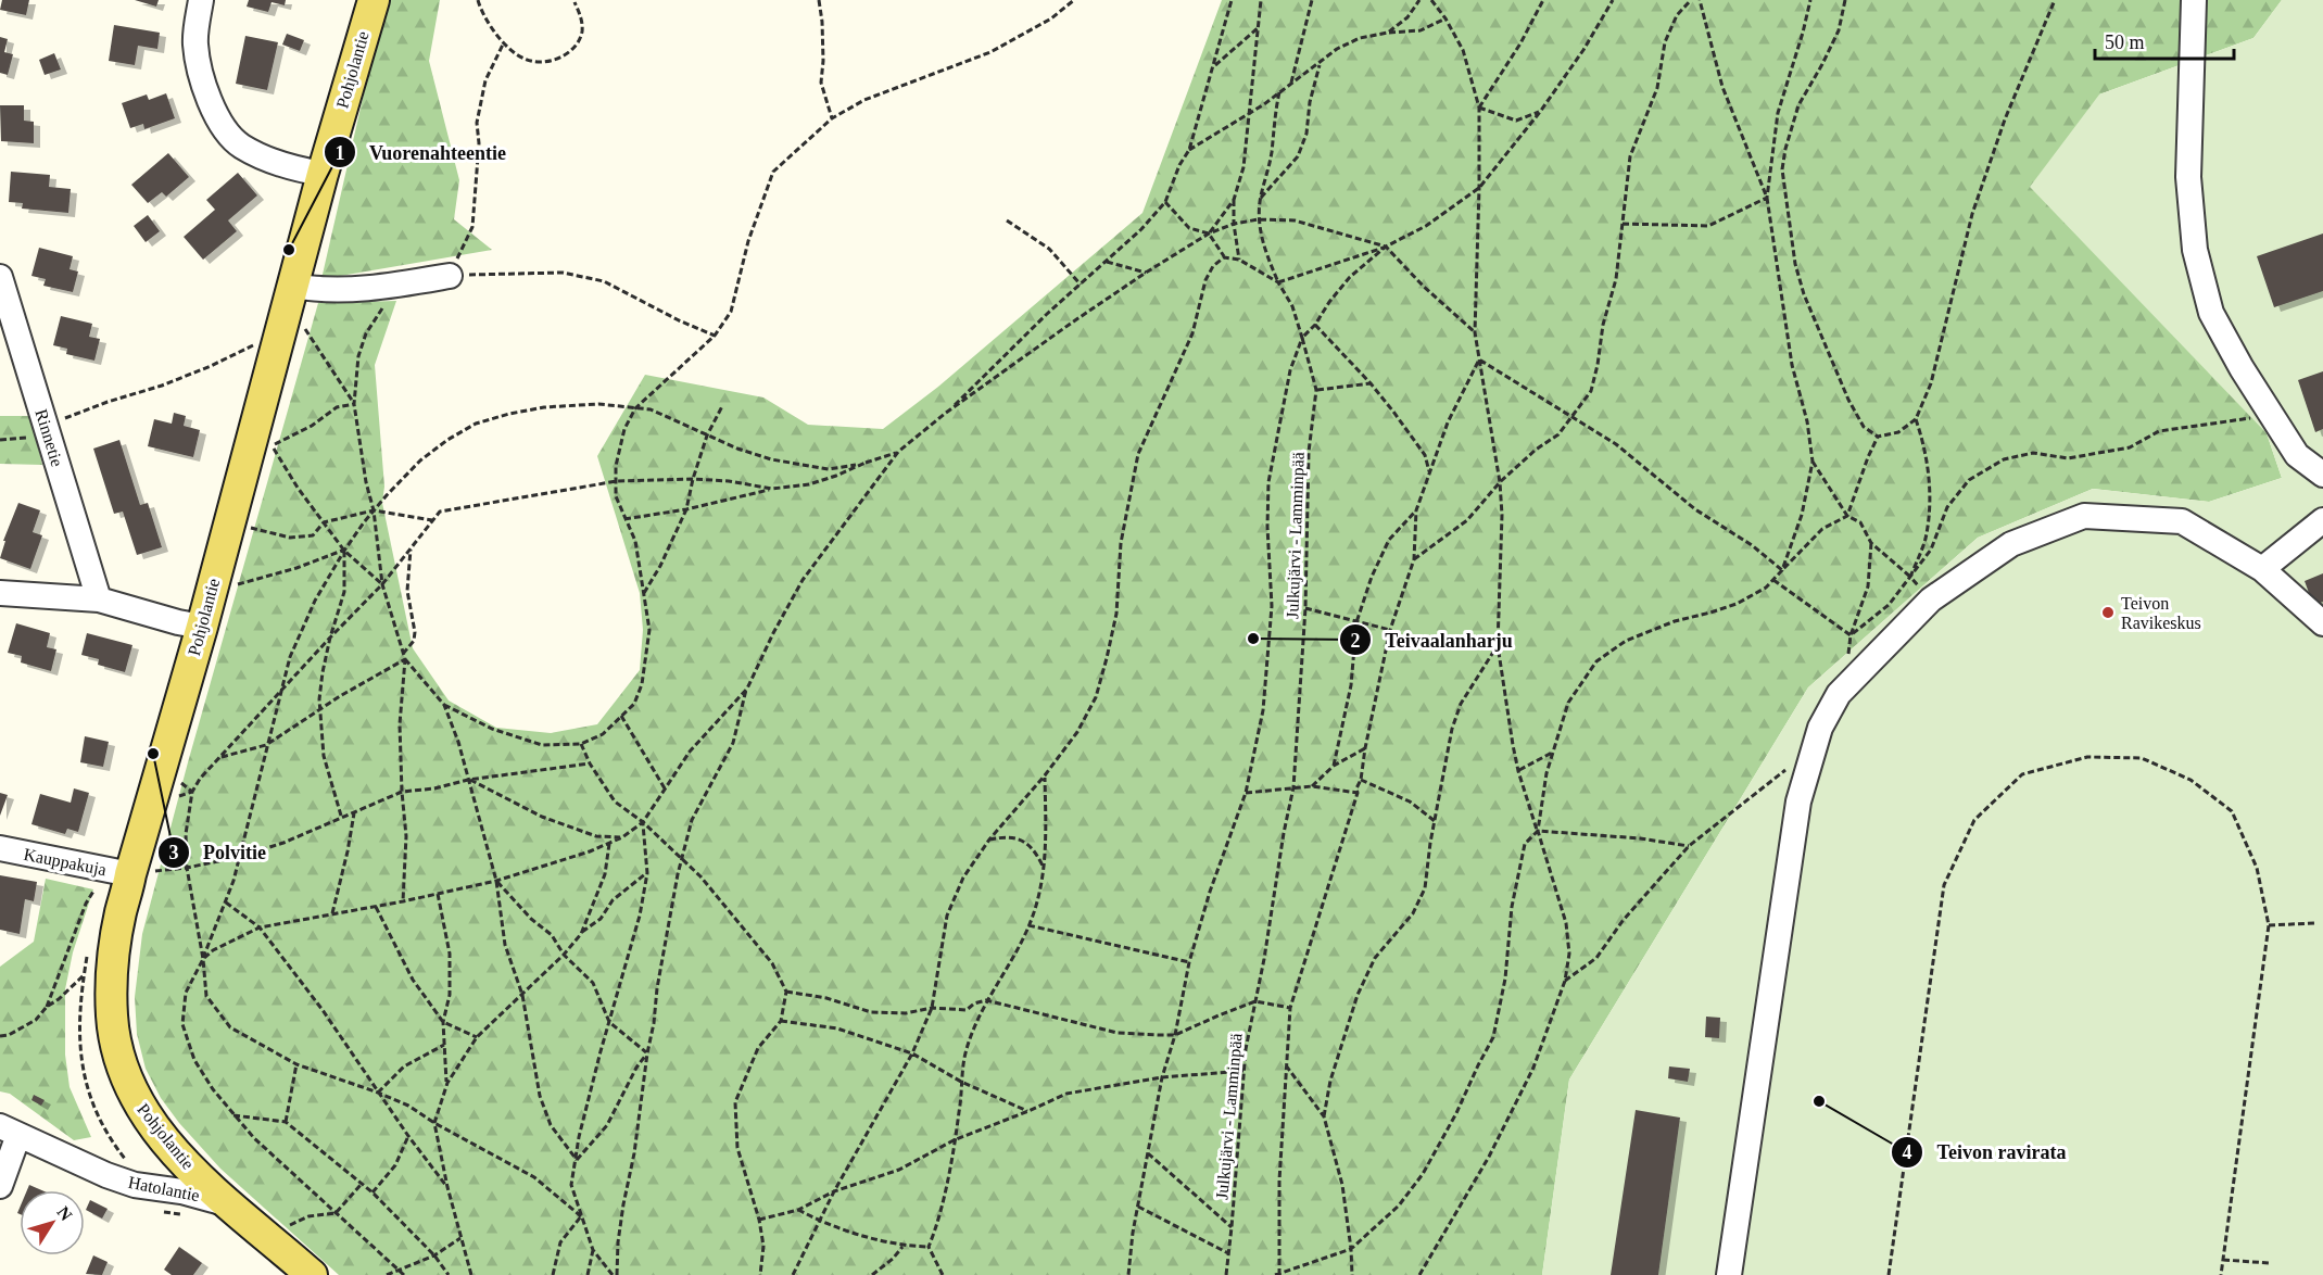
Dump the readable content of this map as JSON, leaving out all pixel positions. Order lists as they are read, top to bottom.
{
  "streets": {
    "main road": ["Pohjolantie", "Hatolantie"],
    "street": ["Rinnetie", "Kauppakuja"],
    "path": ["Julkujärvi - Lamminpää"]
  },
  "crossings": [
    ["Pohjolantie", "Kauppakuja"],
    ["Pohjolantie", "Hatolantie"]
  ],
  "places": [
    "Vuorenahteentie",
    "Teivon Ravikeskus",
    "Teivaalanharju",
    "Polvitie",
    "Teivon ravirata"
  ],
  "scale_bar": "50 m",
  "north": "top right"
}
